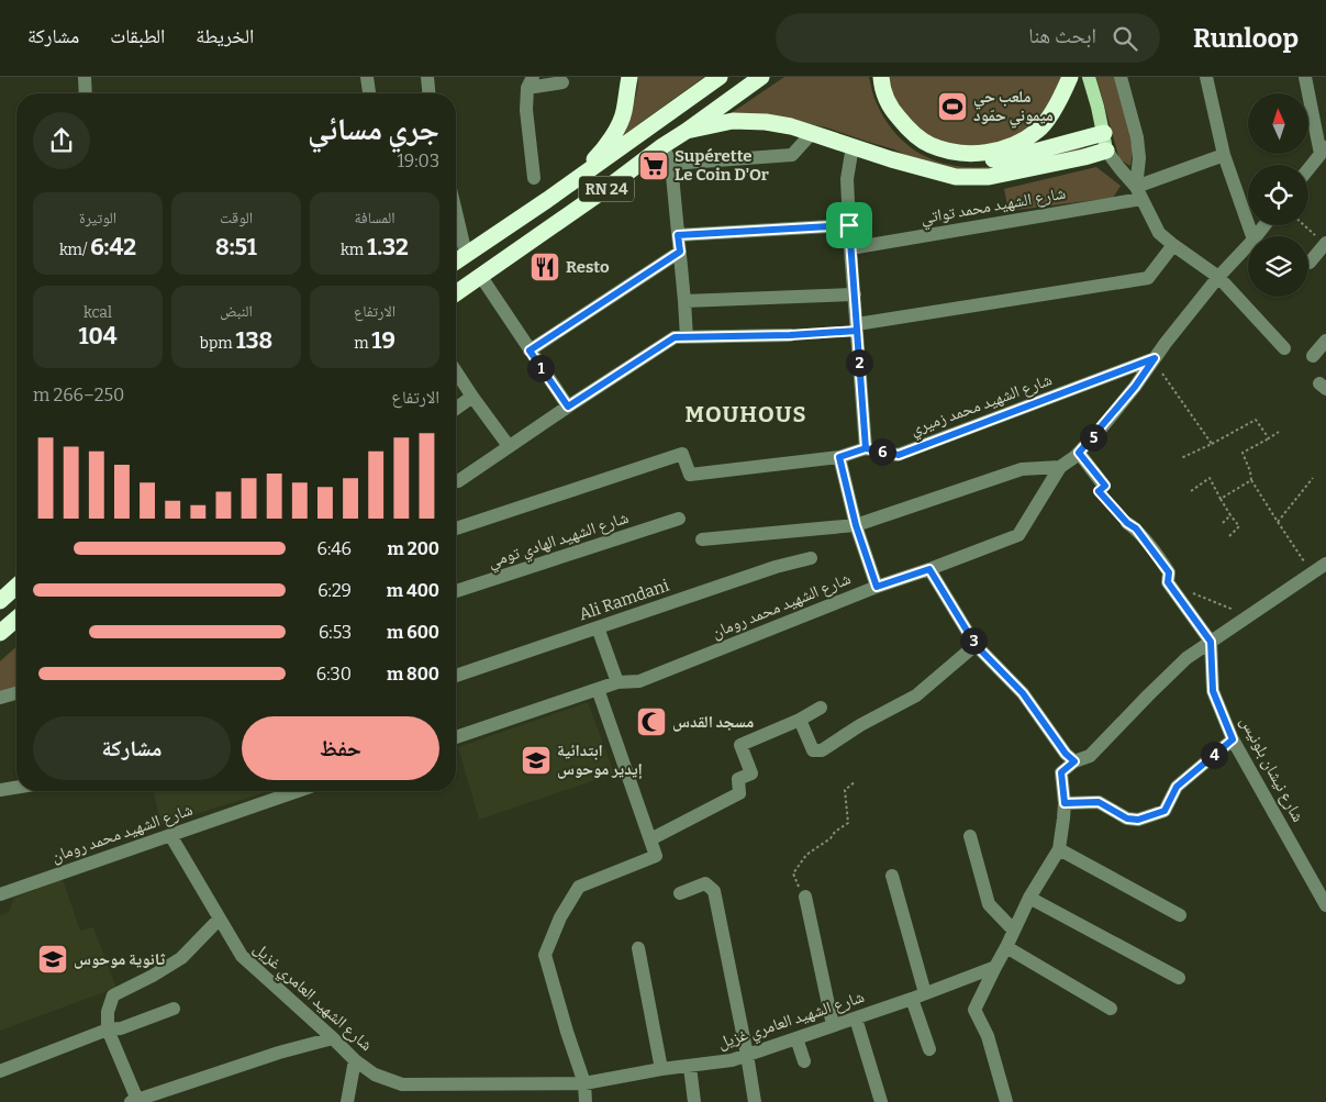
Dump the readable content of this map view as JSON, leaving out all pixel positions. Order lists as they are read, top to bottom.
{
  "streets": {
    "highway": ["RN 24"],
    "street": [
      "شارع الشهيد محمد تواتي",
      "شارع الشهيد محمد زميري",
      "شارع الشهيد الهادي تومي",
      "Ali Ramdani",
      "شارع الشهيد محمد رومان",
      "شارع نيشان بلونيس",
      "شارع الشهيد العامري غزيل"
    ]
  },
  "crossings": [
    ["شارع الشهيد محمد زميري", "شارع الشهيد محمد رومان"],
    ["شارع الشهيد محمد رومان", "شارع الشهيد العامري غزيل"]
  ],
  "districts": ["MOUHOUS"],
  "places": {
    "sports": ["ملعب حي ميموني حمّود"],
    "supermarket": ["Supérette Le Coin D'Or"],
    "restaurant": ["Resto"],
    "mosque": ["مسجد القدس"],
    "school or university": ["ابتدائية إيدير موحوس", "ثانوية موحوس"]
  },
  "north": "top",
  "page": {
    "header": "Runloop",
    "search": "ابحث هنا",
    "nav": ["الخريطة", "الطبقات", "مشاركة"],
    "heading": ["جري مسائي", "19:03"],
    "stats": [
      ["المسافة", "1.32 km"],
      ["الوقت", "8:51"],
      ["الوتيرة", "6:42 /km"],
      ["الارتفاع", "19 m"],
      ["النبض", "138 bpm"],
      ["kcal", "104"]
    ],
    "pins": [
      "2",
      "1",
      "5",
      "6",
      "3",
      "4"
    ],
    "chart": ["الارتفاع", "250–266 m"],
    "list": [
      {
        "name": "200 m",
        "note": "6:46"
      },
      {
        "name": "400 m",
        "note": "6:29"
      },
      {
        "name": "600 m",
        "note": "6:53"
      },
      {
        "name": "800 m",
        "note": "6:30"
      }
    ],
    "buttons": ["حفظ", "مشاركة"]
  }
}
